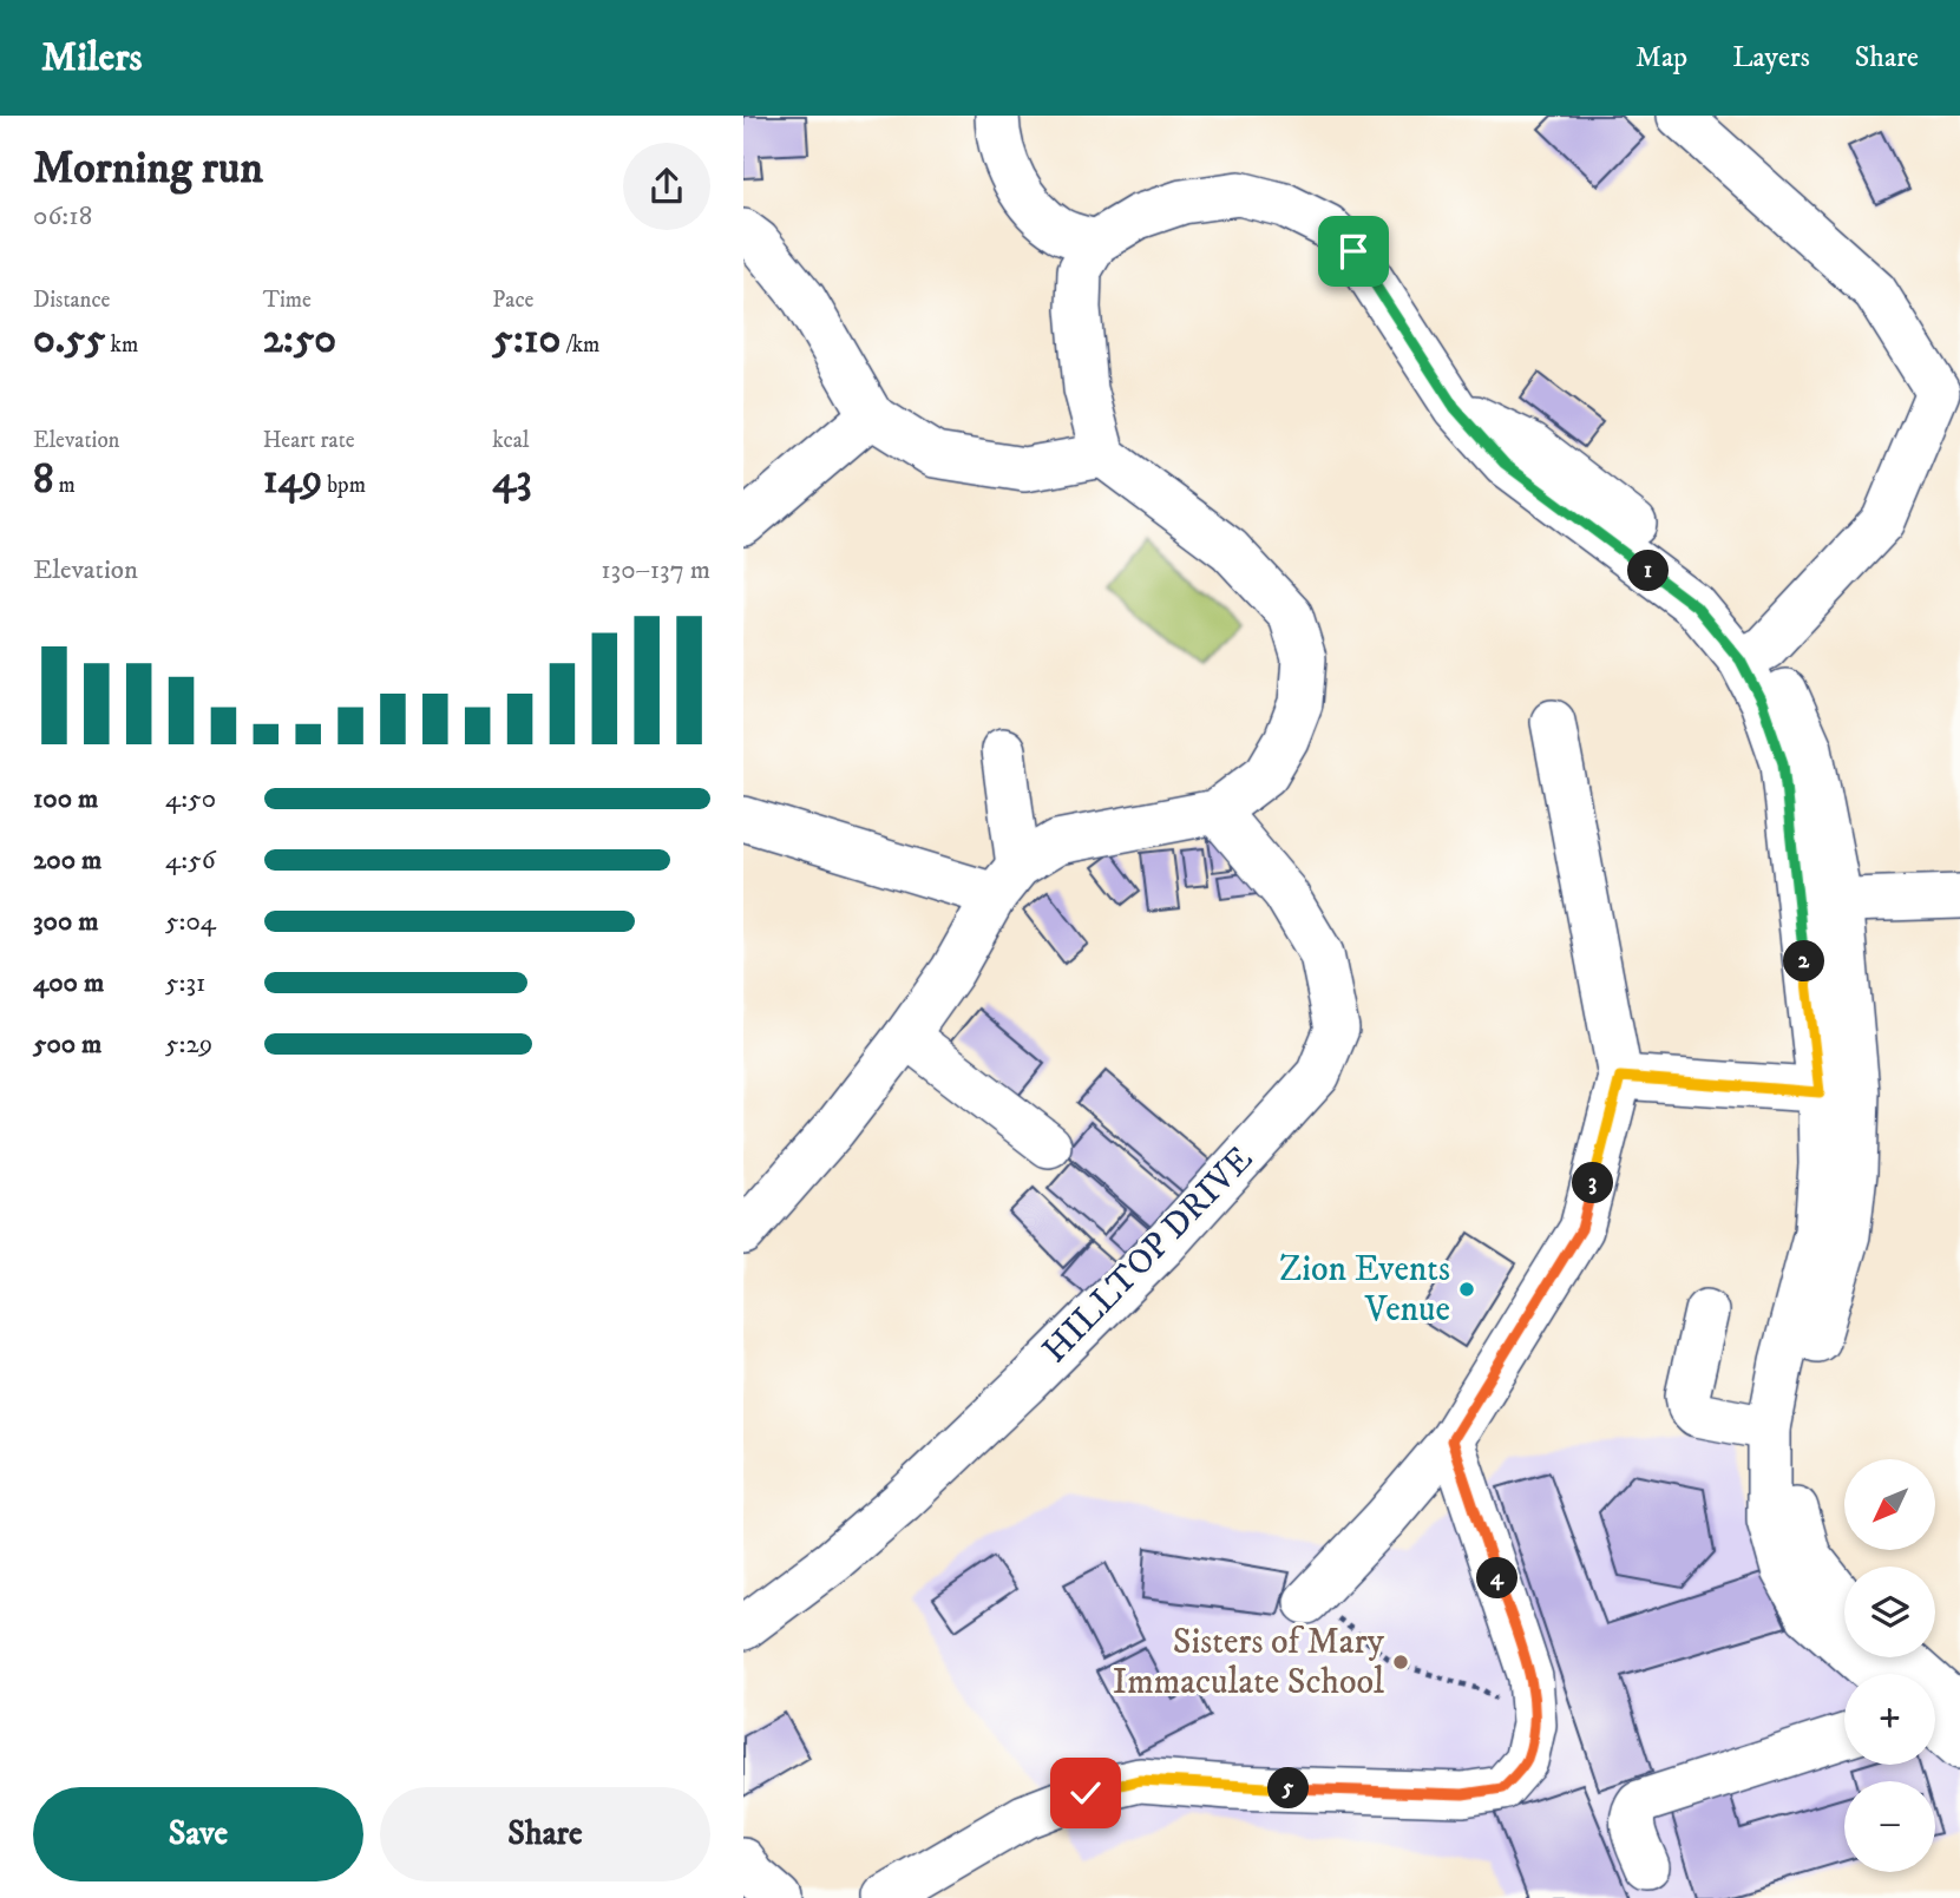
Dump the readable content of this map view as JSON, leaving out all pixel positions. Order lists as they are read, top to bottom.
{
  "streets": {
    "street": ["HILLTOP DRIVE"]
  },
  "places": ["Zion Events Venue", "Sisters of Mary Immaculate School"],
  "north": "bottom left",
  "page": {
    "header": "Milers",
    "nav": ["Map", "Layers", "Share"],
    "heading": ["Morning run", "06:18"],
    "stats": [
      ["Distance", "0.55 km"],
      ["Time", "2:50"],
      ["Pace", "5:10 /km"],
      ["Elevation", "8 m"],
      ["Heart rate", "149 bpm"],
      ["kcal", "43"]
    ],
    "chart": ["Elevation", "130–137 m"],
    "pins": [
      "1",
      "2",
      "3",
      "4",
      "5"
    ],
    "list": [
      {
        "name": "100 m",
        "note": "4:50"
      },
      {
        "name": "200 m",
        "note": "4:56"
      },
      {
        "name": "300 m",
        "note": "5:04"
      },
      {
        "name": "400 m",
        "note": "5:31"
      },
      {
        "name": "500 m",
        "note": "5:29"
      }
    ],
    "map_buttons": ["+", "−"],
    "buttons": ["Save", "Share"]
  }
}
